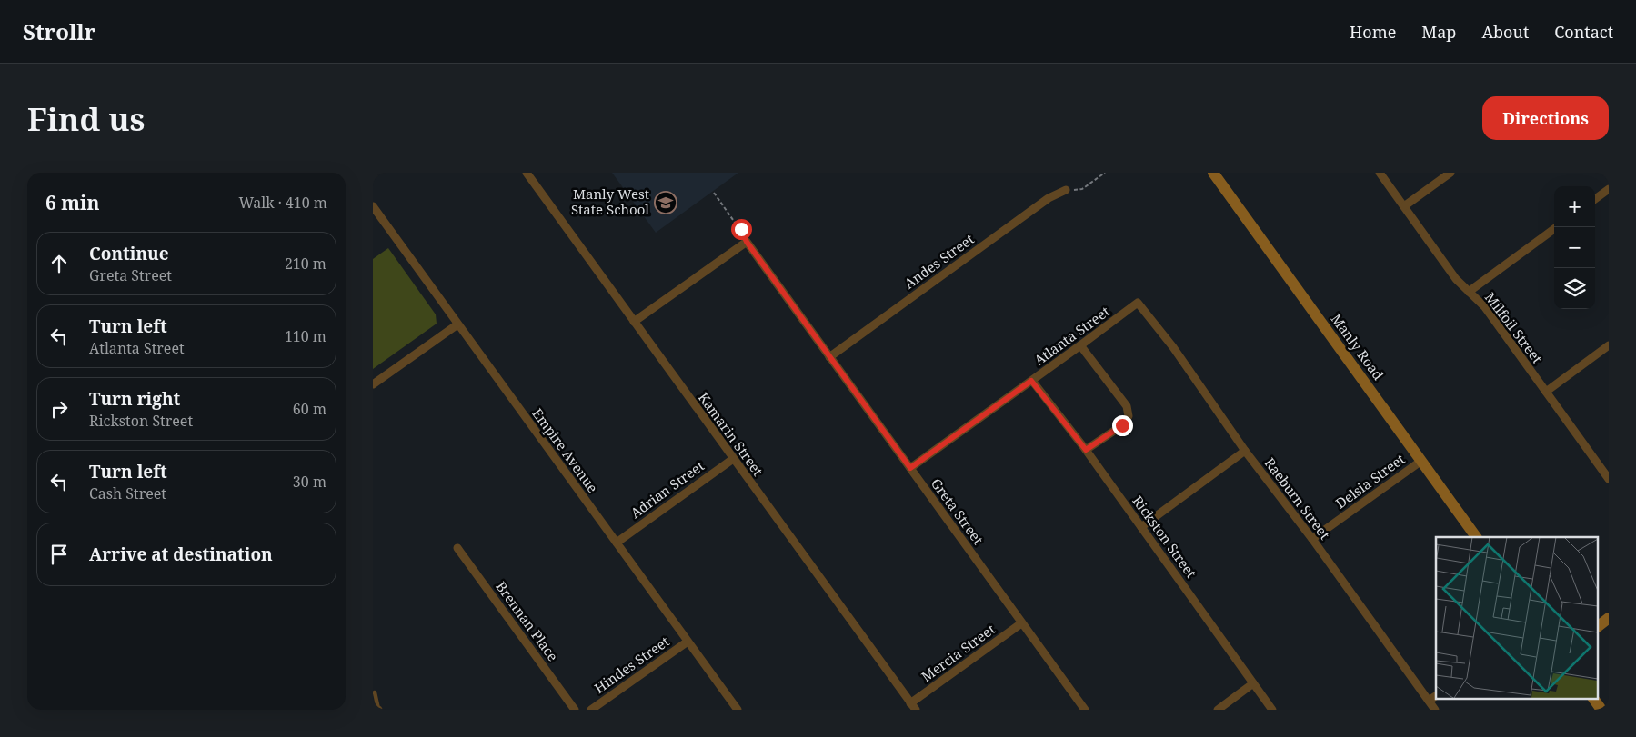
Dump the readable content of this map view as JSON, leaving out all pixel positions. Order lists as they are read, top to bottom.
{
  "streets": {
    "main road": ["Manly Road"],
    "street": [
      "Andes Street",
      "Milfoil Street",
      "Atlanta Street",
      "Kamarin Street",
      "Empire Avenue",
      "Delsia Street",
      "Adrian Street",
      "Raeburn Street",
      "Greta Street",
      "Rickston Street",
      "Brennan Place",
      "Mercia Street",
      "Hindes Street"
    ]
  },
  "crossings": [
    ["Andes Street", "Greta Street"],
    ["Atlanta Street", "Raeburn Street"],
    ["Atlanta Street", "Greta Street"],
    ["Atlanta Street", "Rickston Street"],
    ["Manly Road", "Delsia Street"],
    ["Kamarin Street", "Adrian Street"],
    ["Kamarin Street", "Mercia Street"],
    ["Empire Avenue", "Adrian Street"],
    ["Empire Avenue", "Hindes Street"],
    ["Delsia Street", "Raeburn Street"],
    ["Greta Street", "Mercia Street"]
  ],
  "places": {
    "school or university": ["Manly West State School"]
  },
  "page": {
    "header": "Strollr",
    "nav": [
      "Home",
      "Map",
      "About",
      "Contact"
    ],
    "buttons": "Directions",
    "title": "Find us",
    "heading": ["6 min", "Walk · 410 m"],
    "map_buttons": ["+", "−"],
    "list": [
      ["Continue", "Greta Street", "210 m"],
      ["Turn left", "Atlanta Street", "110 m"],
      ["Turn right", "Rickston Street", "60 m"],
      ["Turn left", "Cash Street", "30 m"],
      "Arrive at destination"
    ]
  }
}
